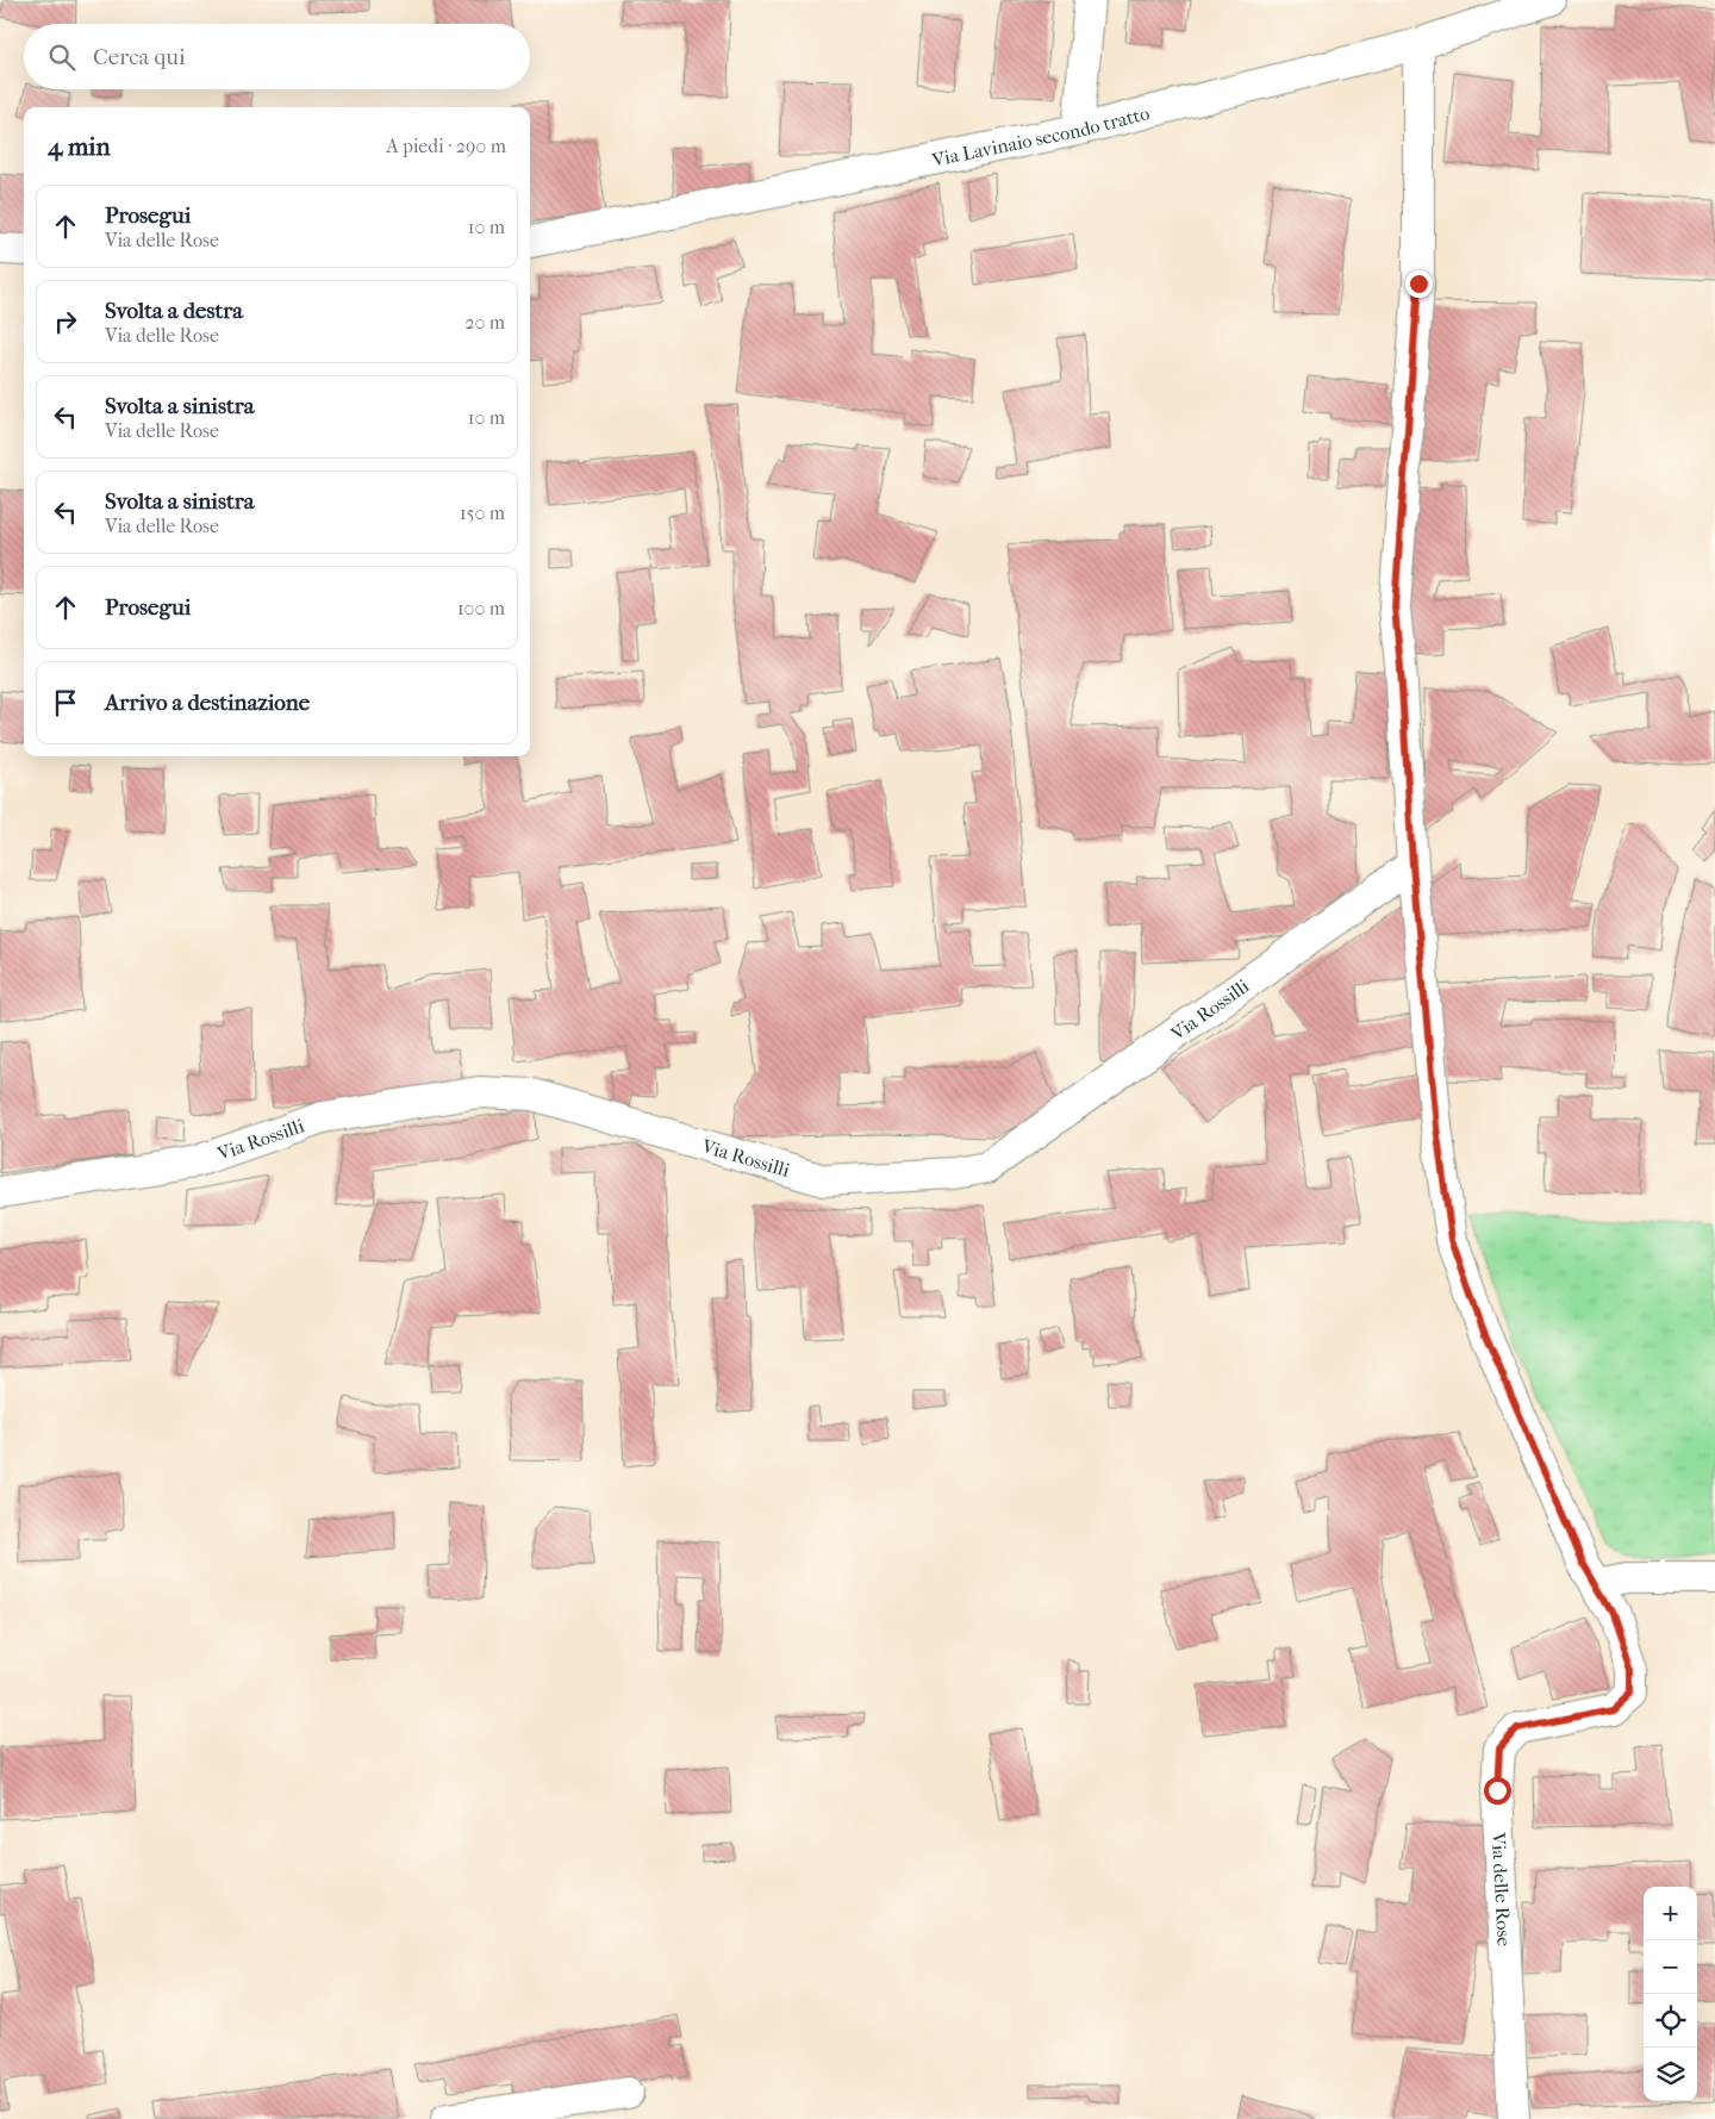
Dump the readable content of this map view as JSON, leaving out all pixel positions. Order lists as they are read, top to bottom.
{
  "streets": {
    "street": ["Via Lavinaio secondo tratto", "Via Rossilli", "Via delle Rose"]
  },
  "crossings": [
    ["Via Lavinaio secondo tratto", "Via delle Rose"],
    ["Via Rossilli", "Via delle Rose"]
  ],
  "page": {
    "search": "Cerca qui",
    "heading": ["4 min", "A piedi · 290 m"],
    "list": [
      ["Prosegui", "Via delle Rose", "10 m"],
      ["Svolta a destra", "Via delle Rose", "20 m"],
      ["Svolta a sinistra", "Via delle Rose", "10 m"],
      ["Svolta a sinistra", "Via delle Rose", "150 m"],
      ["Prosegui", "100 m"],
      "Arrivo a destinazione"
    ],
    "map_buttons": ["+", "−"]
  }
}
